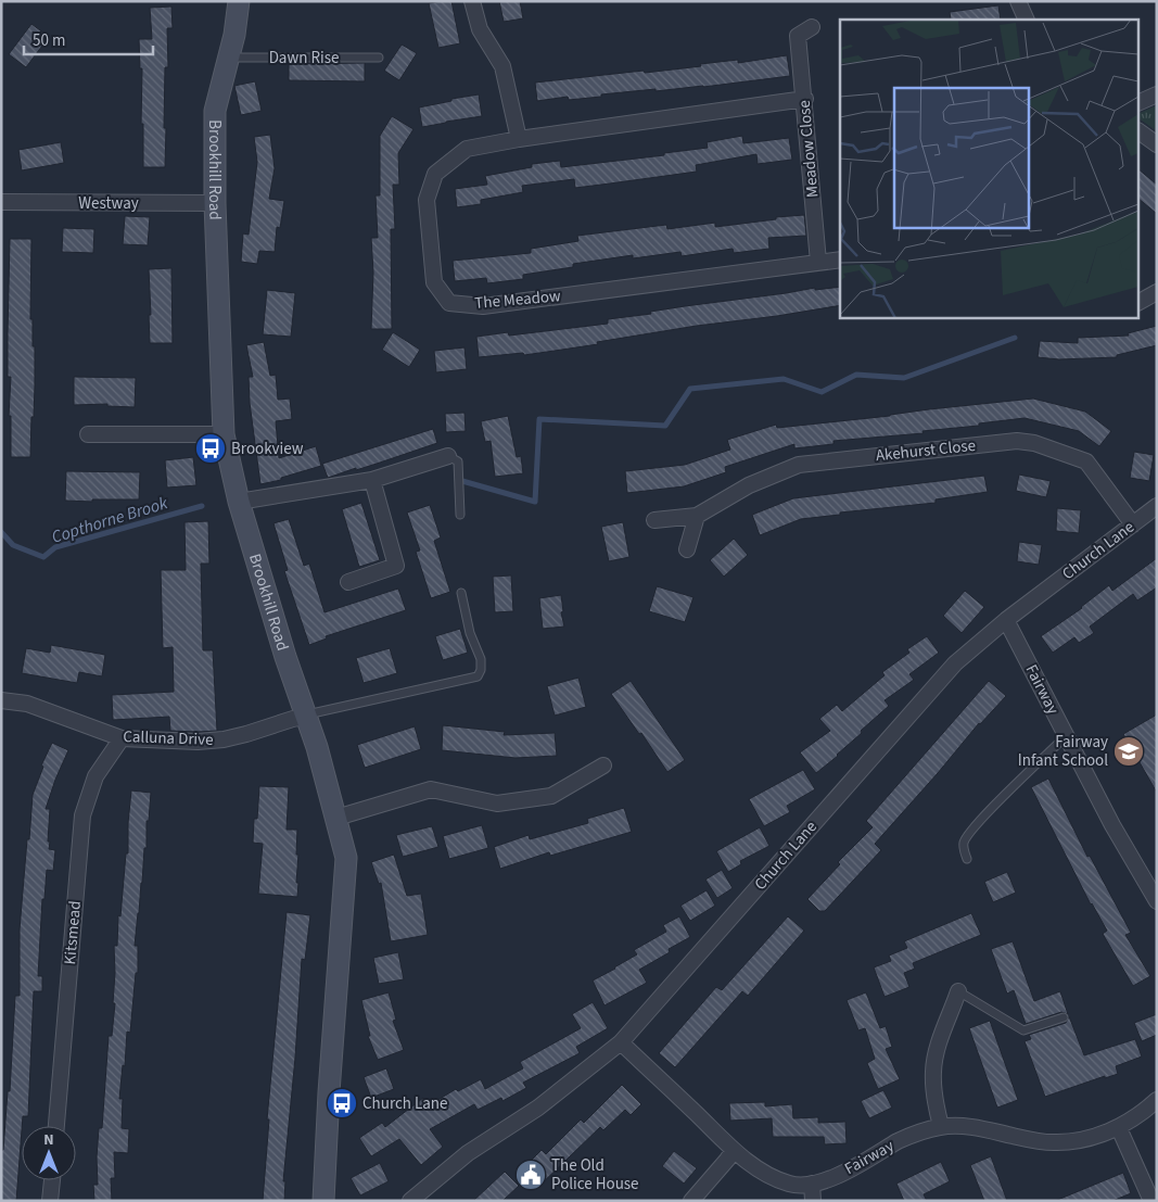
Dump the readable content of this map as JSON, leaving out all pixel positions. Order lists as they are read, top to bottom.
{
  "streets": {
    "street": [
      "Meadow Close",
      "Brookhill Road",
      "Westway",
      "The Meadow",
      "Akehurst Close",
      "Church Lane",
      "Fairway",
      "Calluna Drive",
      "Kitsmead"
    ],
    "lane": ["Dawn Rise"]
  },
  "crossings": [
    ["Dawn Rise", "Brookhill Road"],
    ["Meadow Close", "The Meadow"],
    ["Brookhill Road", "Westway"],
    ["Brookhill Road", "Calluna Drive"],
    ["Akehurst Close", "Church Lane"],
    ["Church Lane", "Fairway"],
    ["Calluna Drive", "Kitsmead"]
  ],
  "water": ["Copthorne Brook"],
  "places": {
    "bus stop": ["Brookview", "Church Lane"],
    "school or university": ["Fairway Infant School"],
    "public building": ["The Old Police House"]
  },
  "scale_bar": "50 m",
  "north": "top"
}
